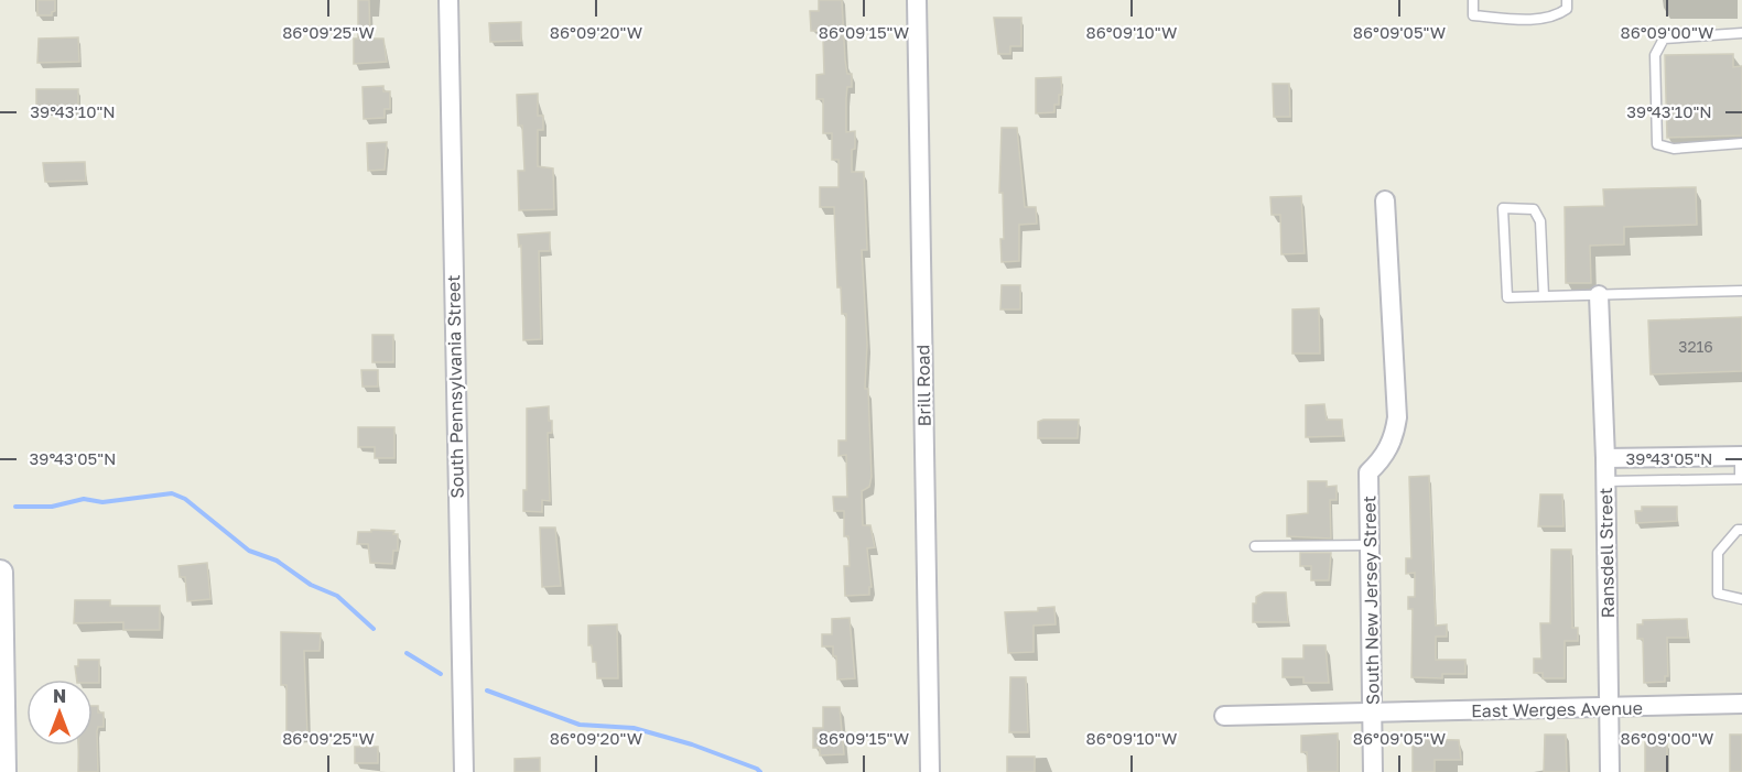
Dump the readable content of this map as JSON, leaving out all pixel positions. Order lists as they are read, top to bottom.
{
  "streets": {
    "street": [
      "Brill Road",
      "South Pennsylvania Street",
      "Ransdell Street",
      "South New Jersey Street",
      "East Werges Avenue"
    ]
  },
  "crossings": [
    ["Ransdell Street", "East Werges Avenue"],
    ["South New Jersey Street", "East Werges Avenue"]
  ],
  "house_numbers": ["3216"],
  "north": "top",
  "coordinates": [
    "86°09'25\"W",
    "86°09'20\"W",
    "86°09'15\"W",
    "86°09'10\"W",
    "86°09'05\"W",
    "86°09'00\"W",
    "39°43'10\"N",
    "39°43'05\"N"
  ]
}
